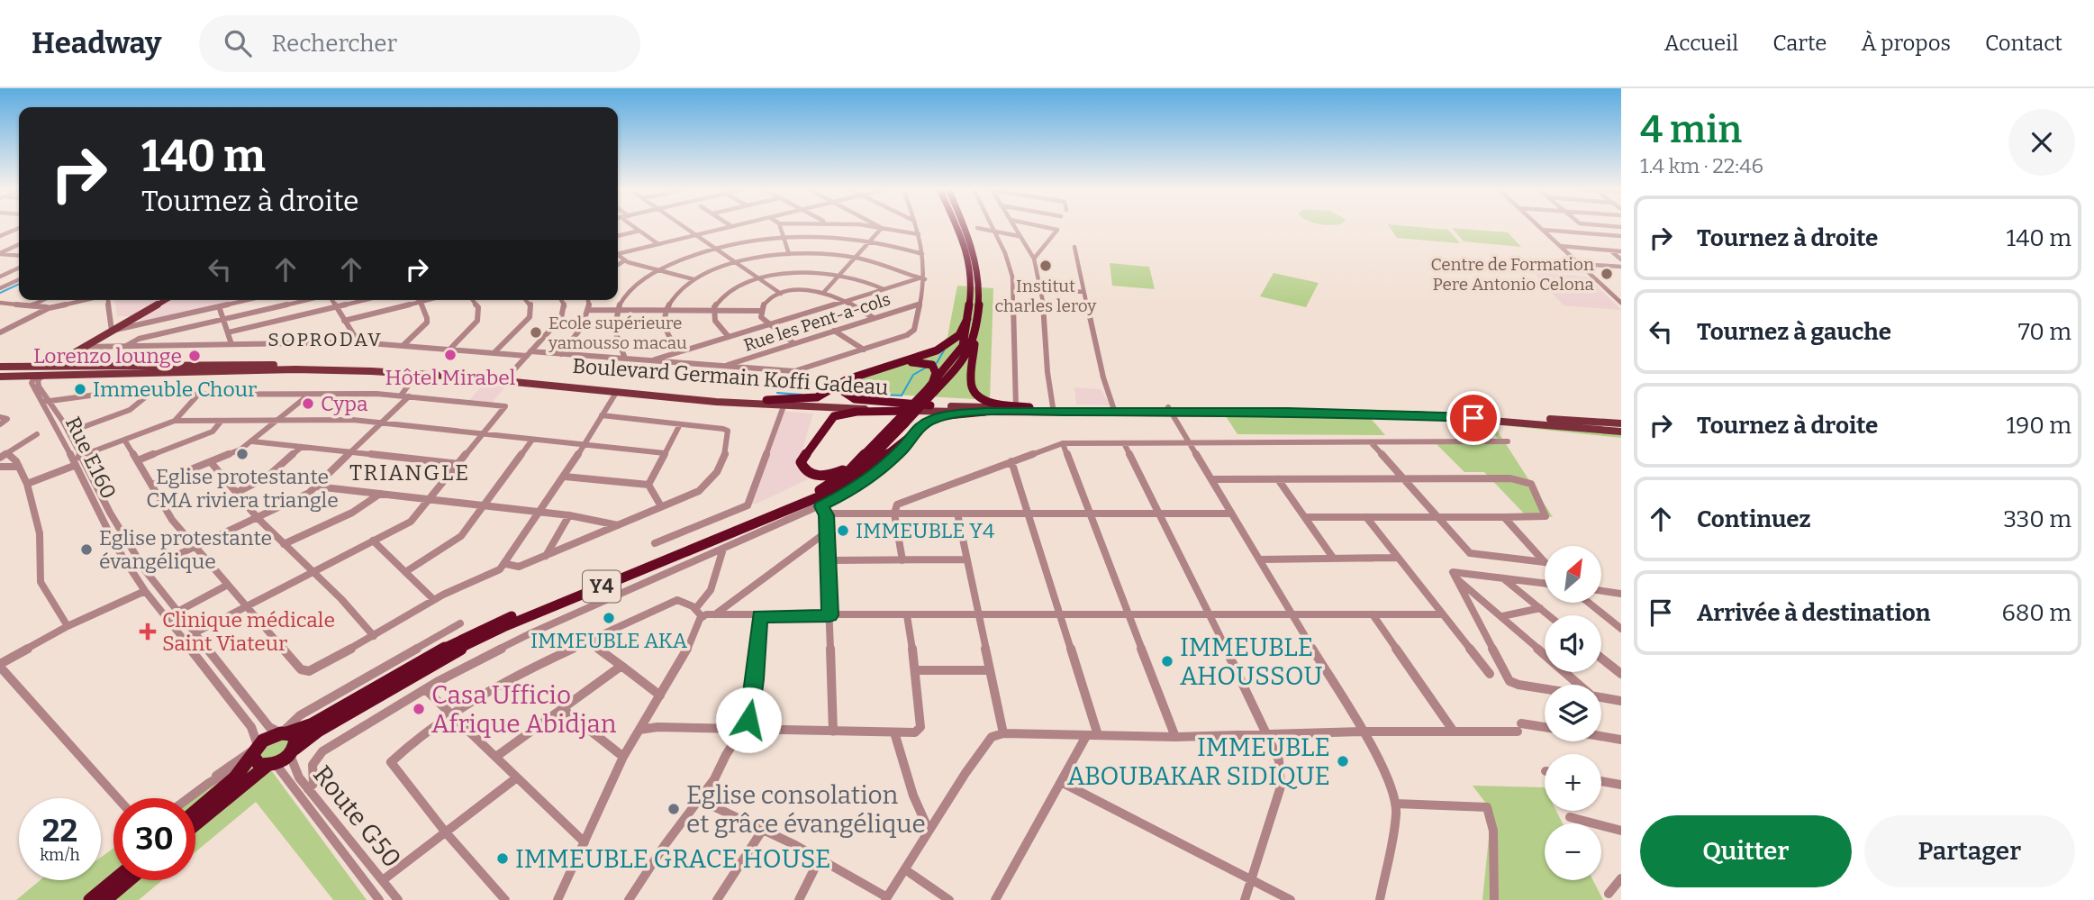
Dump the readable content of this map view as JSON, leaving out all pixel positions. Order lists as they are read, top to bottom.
{
  "streets": {
    "highway": ["Y4"],
    "main road": ["Boulevard Germain Koffi Gadeau"],
    "street": ["Rue les Pent-a-cols", "Rue E160", "Route G50"]
  },
  "crossings": [
    ["Boulevard Germain Koffi Gadeau", "Rue E160"],
    ["Rue E160", "Y4"],
    ["Y4", "Route G50"]
  ],
  "districts": ["SOPRODAV", "TRIANGLE"],
  "places": {
    "other": [
      "Institut charles leroy",
      "Centre de Formation Pere Antonio Celona",
      "Ecole supérieure yamousso macau",
      "Hôtel Mirabel",
      "Lorenzo lounge",
      "Immeuble Chour",
      "Cypa",
      "Eglise protestante CMA riviera triangle",
      "IMMEUBLE Y4",
      "Eglise protestante évangélique",
      "IMMEUBLE AKA",
      "IMMEUBLE AHOUSSOU",
      "Casa Ufficio Afrique Abidjan",
      "IMMEUBLE ABOUBAKAR SIDIQUE",
      "Eglise consolation et grâce évangélique",
      "IMMEUBLE GRACE HOUSE"
    ],
    "health": ["Clinique médicale Saint Viateur"]
  },
  "north": "top right",
  "page": {
    "header": "Headway",
    "search": "Rechercher",
    "nav": [
      "Accueil",
      "Carte",
      "À propos",
      "Contact"
    ],
    "heading": ["4 min", "1.4 km · 22:46"],
    "turn": ["140 m", "Tournez à droite"],
    "list": [
      {
        "name": "Tournez à droite",
        "value": "140 m"
      },
      {
        "name": "Tournez à gauche",
        "value": "70 m"
      },
      {
        "name": "Tournez à droite",
        "value": "190 m"
      },
      {
        "name": "Continuez",
        "value": "330 m"
      },
      {
        "name": "Arrivée à destination",
        "value": "680 m"
      }
    ],
    "map_buttons": ["+", "−"],
    "speed": "22 km/h",
    "limit": "30",
    "buttons": ["Quitter", "Partager"]
  }
}
